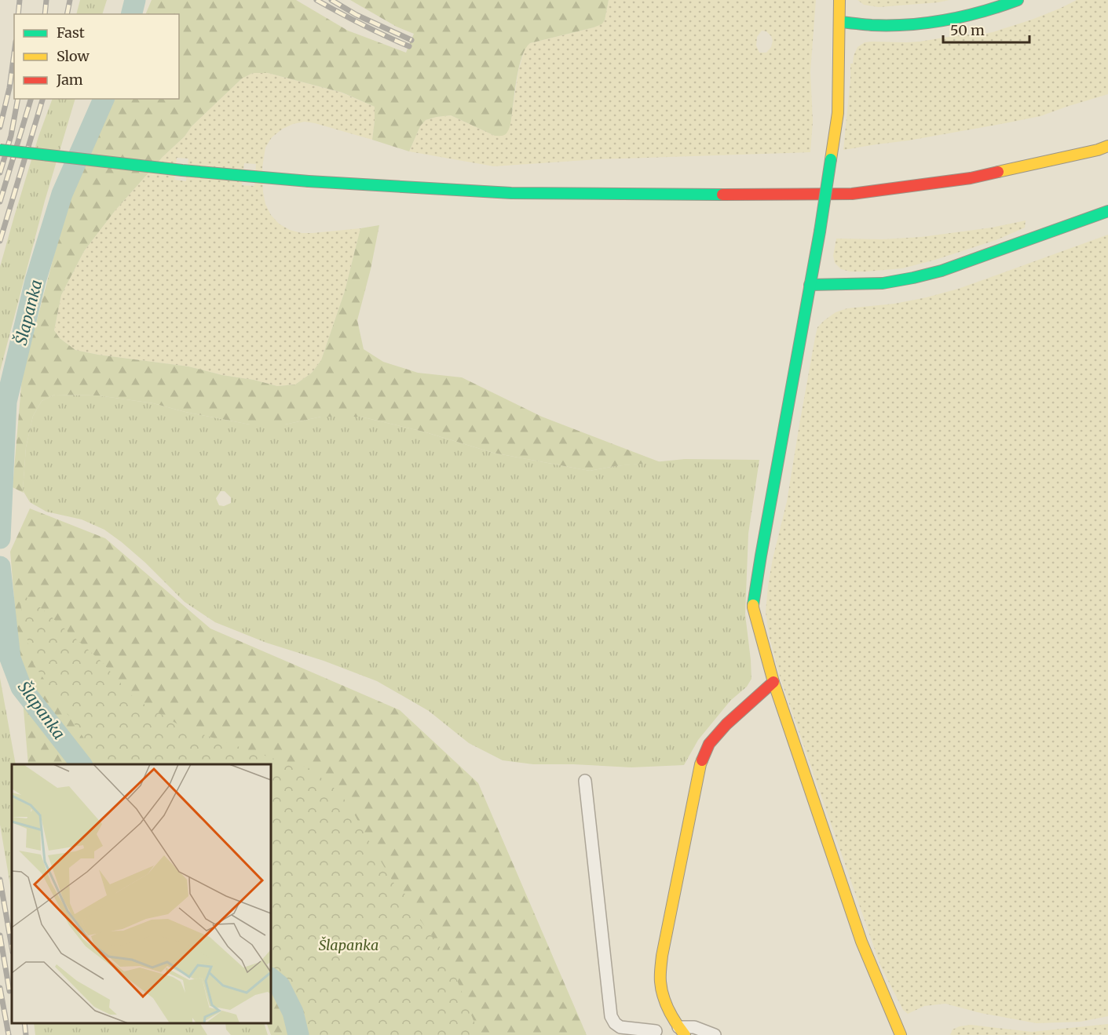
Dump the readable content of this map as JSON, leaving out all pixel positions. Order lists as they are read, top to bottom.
{
  "water": ["Šlapanka"],
  "parks": ["Šlapanka"],
  "legend": ["Fast", "Slow", "Jam"],
  "scale_bar": "50 m"
}
